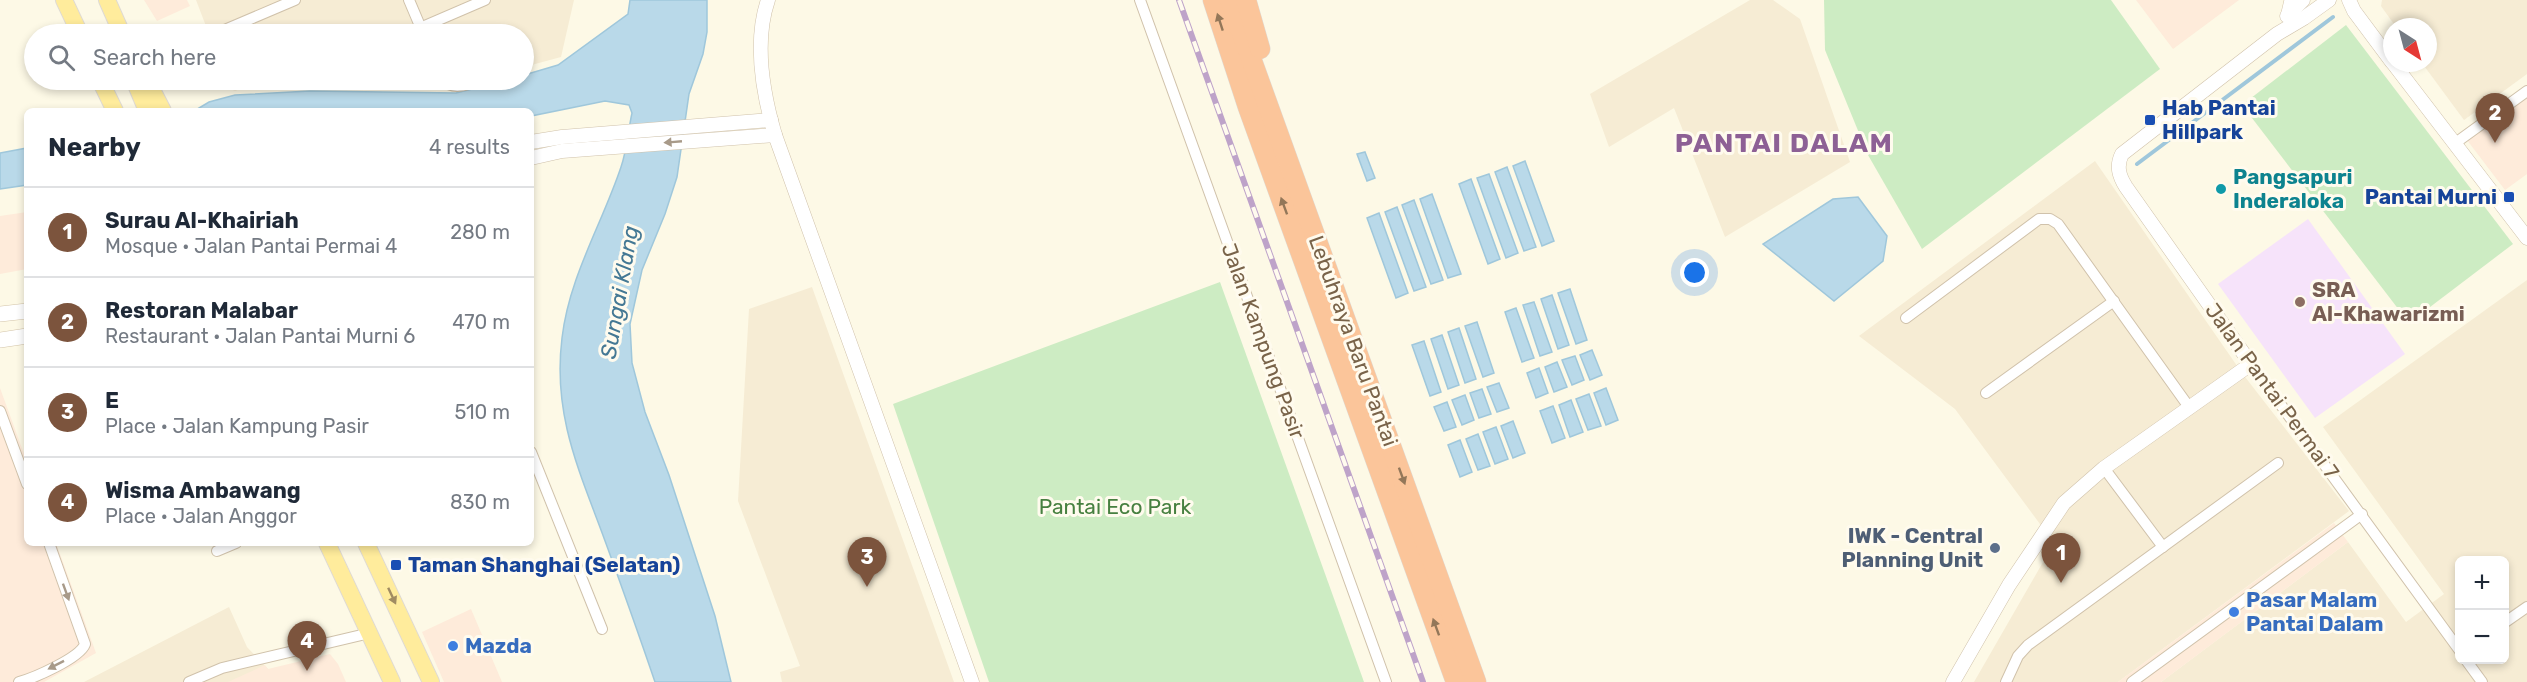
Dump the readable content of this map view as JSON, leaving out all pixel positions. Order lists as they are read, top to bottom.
{
  "streets": {
    "highway": ["Lebuhraya Baru Pantai"],
    "street": ["Jalan Kampung Pasir", "Jalan Pantai Permai 7"]
  },
  "districts": ["PANTAI DALAM"],
  "water": ["Sungai Klang"],
  "parks": ["Pantai Eco Park"],
  "places": {
    "transit": ["Hab Pantai Hillpark", "Pantai Murni", "Taman Shanghai (Selatan)"],
    "other": [
      "Pangsapuri Inderaloka",
      "SRA Al-Khawarizmi",
      "IWK - Central Planning Unit",
      "Pasar Malam Pantai Dalam",
      "Mazda"
    ]
  },
  "north": "bottom right",
  "page": {
    "search": "Search here",
    "pins": [
      "2",
      "1",
      "3",
      "4"
    ],
    "heading": ["Nearby", "4 results"],
    "list": [
      {
        "mark": "1",
        "name": "Surau Al-Khairiah",
        "note": "Mosque · Jalan Pantai Permai 4",
        "value": "280 m"
      },
      {
        "mark": "2",
        "name": "Restoran Malabar",
        "note": "Restaurant · Jalan Pantai Murni 6",
        "value": "470 m"
      },
      {
        "mark": "3",
        "name": "E",
        "note": "Place · Jalan Kampung Pasir",
        "value": "510 m"
      },
      {
        "mark": "4",
        "name": "Wisma Ambawang",
        "note": "Place · Jalan Anggor",
        "value": "830 m"
      }
    ],
    "map_buttons": ["+", "−"]
  }
}
